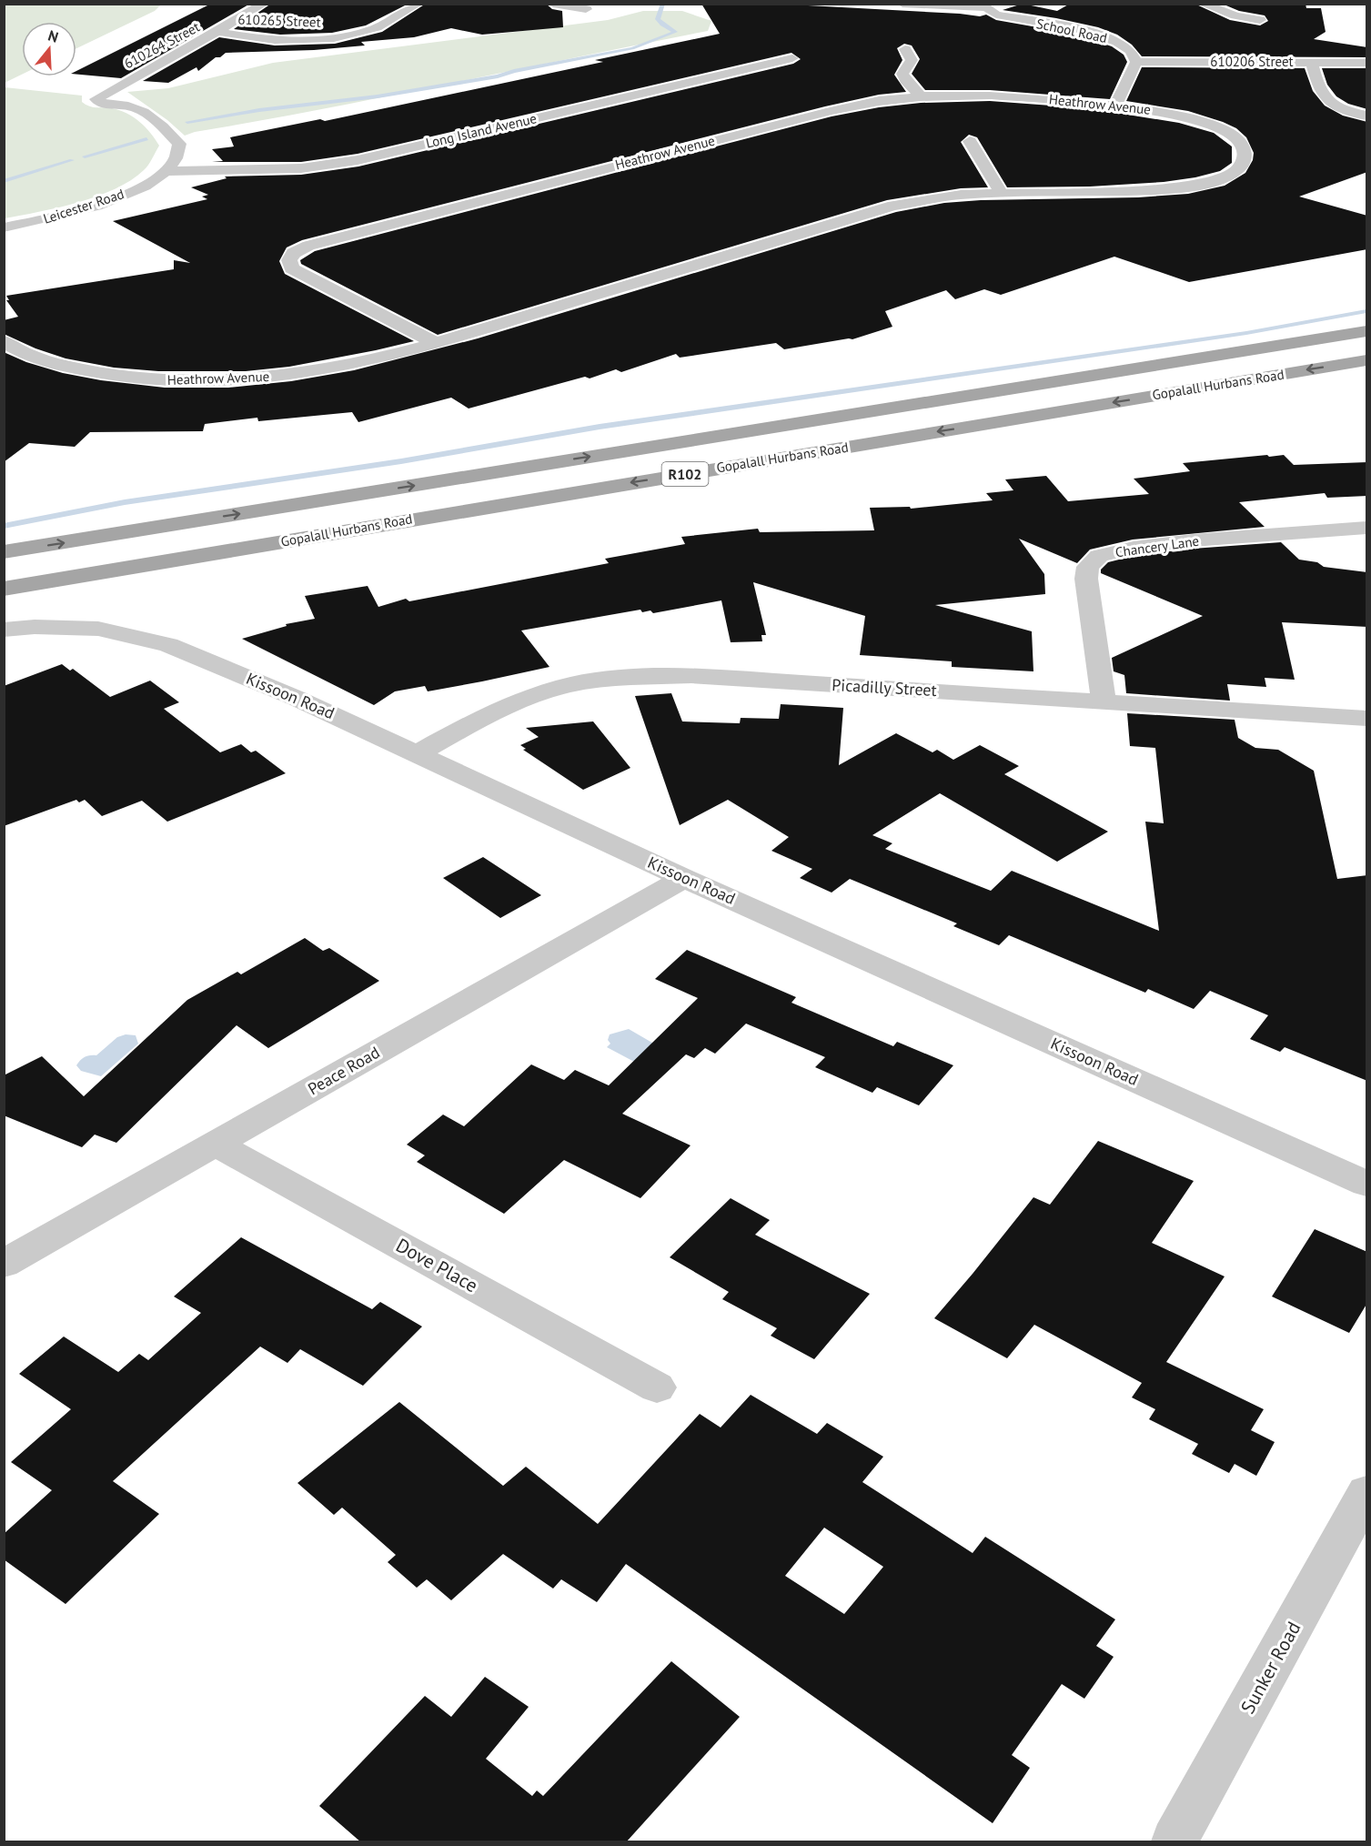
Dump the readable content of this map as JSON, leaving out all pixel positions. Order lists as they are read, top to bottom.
{
  "streets": {
    "main road": ["Gopalall Hurbans Road", "R102"],
    "street": [
      "610265 Street",
      "School Road",
      "610264 Street",
      "610206 Street",
      "Heathrow Avenue",
      "Long Island Avenue",
      "Leicester Road",
      "Chancery Lane",
      "Picadilly Street",
      "Kissoon Road",
      "Peace Road",
      "Dove Place",
      "Sunker Road"
    ]
  },
  "crossings": [
    ["610265 Street", "610264 Street"],
    ["School Road", "610206 Street"],
    ["610264 Street", "Leicester Road"],
    ["Long Island Avenue", "Leicester Road"],
    ["Chancery Lane", "Picadilly Street"],
    ["Picadilly Street", "Kissoon Road"],
    ["Kissoon Road", "Peace Road"],
    ["Peace Road", "Dove Place"]
  ],
  "north": "top"
}
